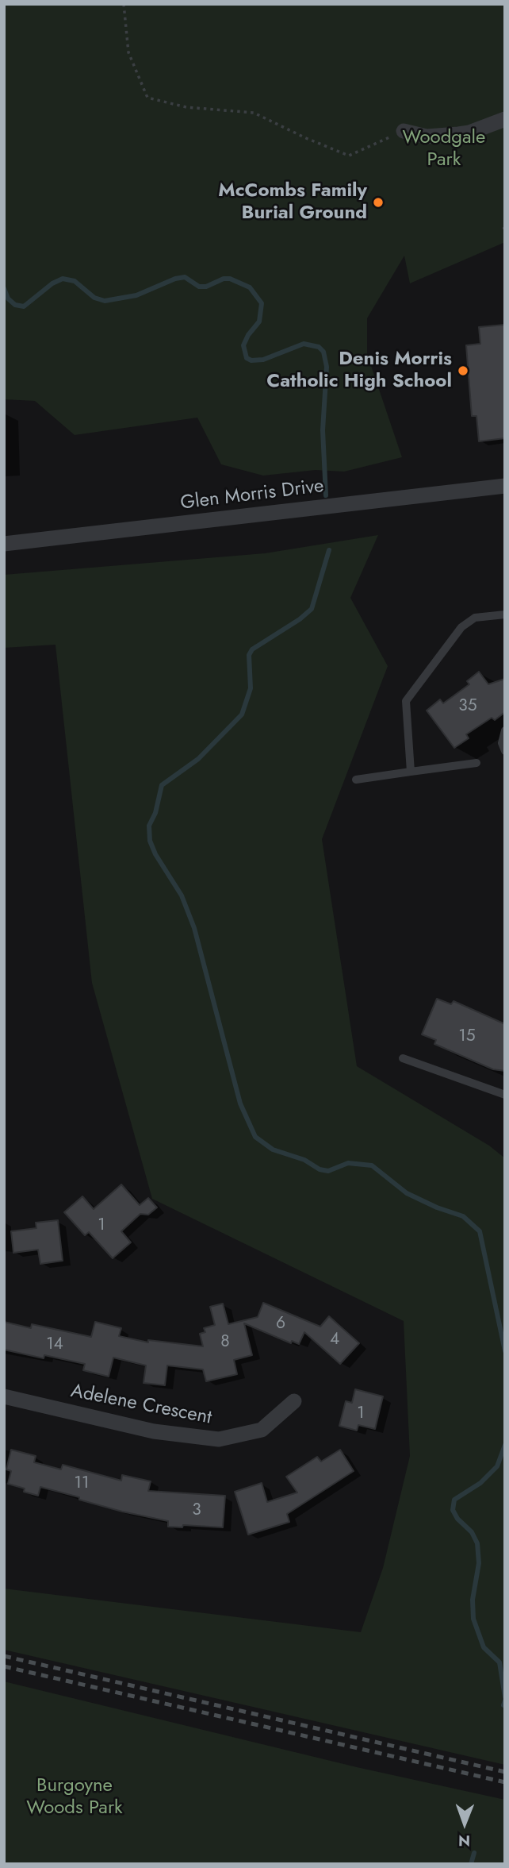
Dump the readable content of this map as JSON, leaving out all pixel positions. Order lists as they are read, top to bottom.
{
  "streets": {
    "street": ["Glen Morris Drive", "Adelene Crescent"]
  },
  "parks": ["Woodgale Park", "Burgoyne Woods Park"],
  "places": ["McCombs Family Burial Ground", "Denis Morris Catholic High School"],
  "house_numbers": [
    "35",
    "15",
    "1",
    "6",
    "4",
    "8",
    "14",
    "1",
    "11",
    "3"
  ],
  "north": "bottom"
}
